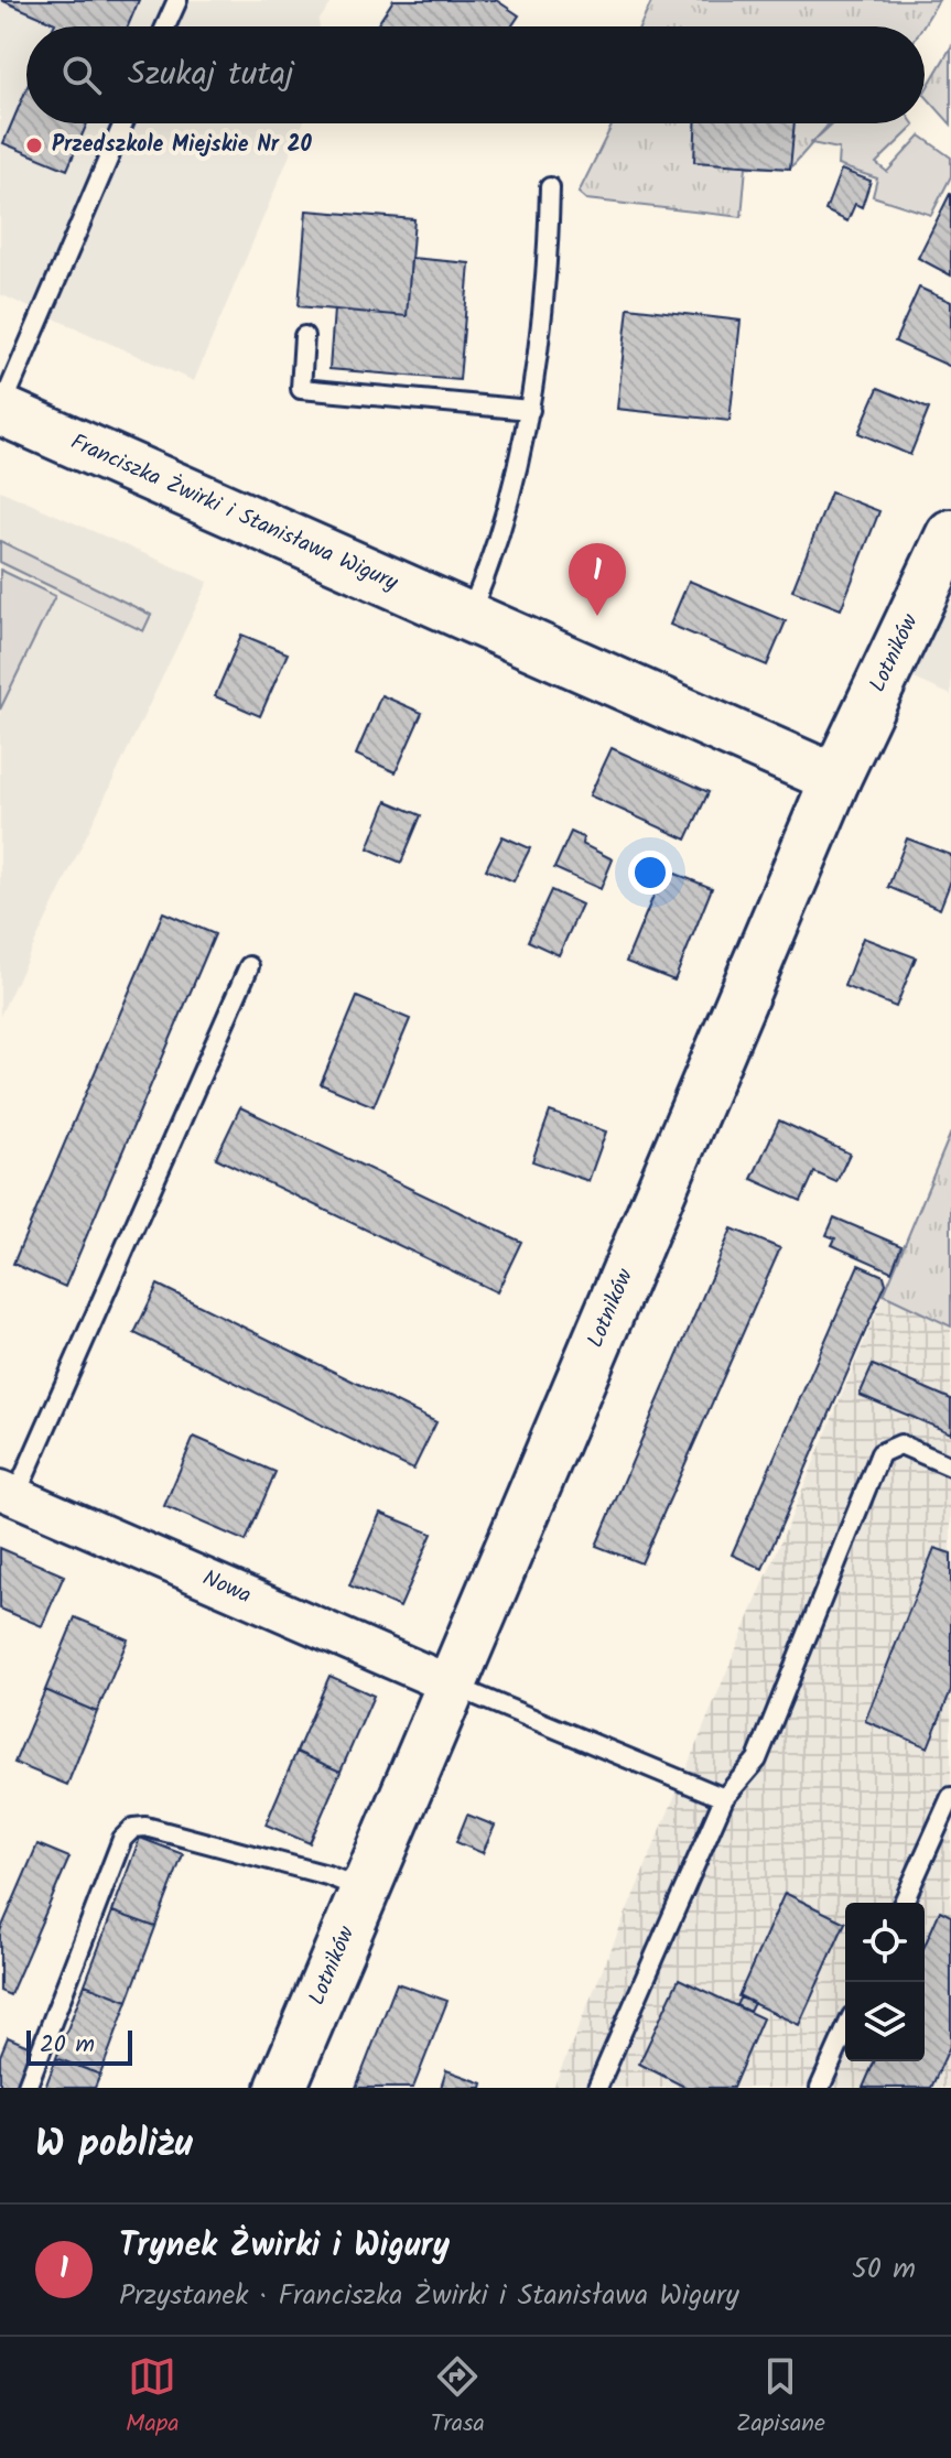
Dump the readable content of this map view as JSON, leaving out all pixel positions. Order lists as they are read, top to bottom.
{
  "streets": {
    "street": ["Franciszka Żwirki i Stanisława Wigury", "Lotników", "Nowa"]
  },
  "crossings": [
    ["Franciszka Żwirki i Stanisława Wigury", "Lotników"],
    ["Lotników", "Nowa"]
  ],
  "places": ["Przedszkole Miejskie Nr 20"],
  "scale_bar": "20 m",
  "page": {
    "search": "Szukaj tutaj",
    "pins": "1",
    "scale": "20 m",
    "heading": "W pobliżu",
    "list": [
      {
        "mark": "1",
        "name": "Trynek Żwirki i Wigury",
        "note": "Przystanek · Franciszka Żwirki i Stanisława Wigury",
        "value": "50 m"
      }
    ],
    "nav": ["Mapa", "Trasa", "Zapisane"]
  }
}
